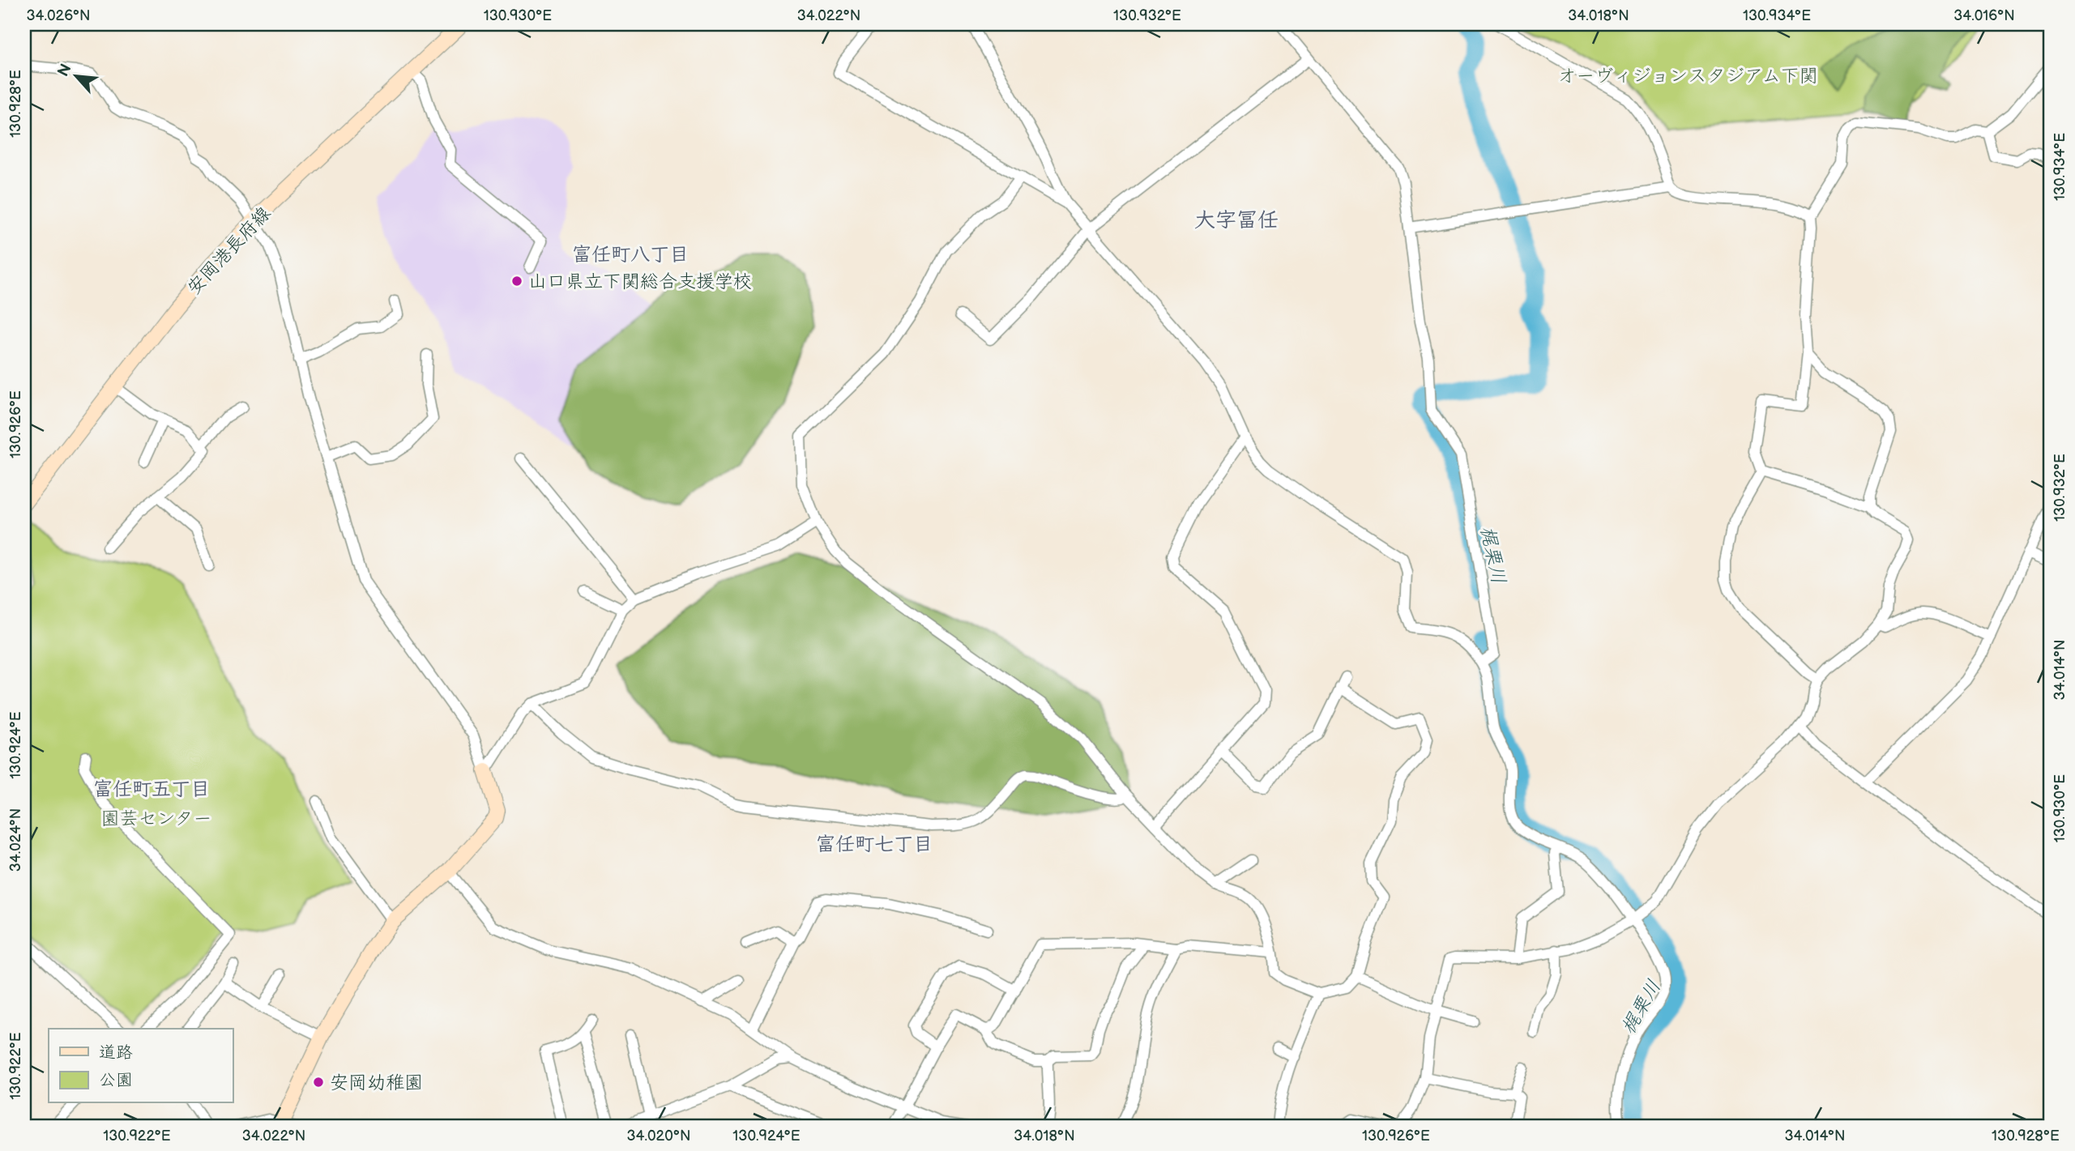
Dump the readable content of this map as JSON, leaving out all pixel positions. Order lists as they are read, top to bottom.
{
  "streets": {
    "main road": ["安岡港長府線"]
  },
  "districts": [
    "大字冨任",
    "富任町八丁目",
    "富任町五丁目",
    "富任町七丁目"
  ],
  "water": ["梶栗川"],
  "parks": ["オーヴィジョンスタジアム下関", "園芸センター"],
  "places": ["山口県立下関総合支援学校", "安岡幼稚園"],
  "legend": ["道路", "公園"],
  "north": "top left",
  "coordinates": [
    "34.026°N",
    "130.930°E",
    "34.022°N",
    "130.932°E",
    "34.018°N",
    "130.934°E",
    "34.016°N",
    "130.928°E",
    "130.926°E",
    "34.014°N",
    "130.924°E",
    "34.024°N",
    "130.922°E",
    "34.020°N"
  ]
}
